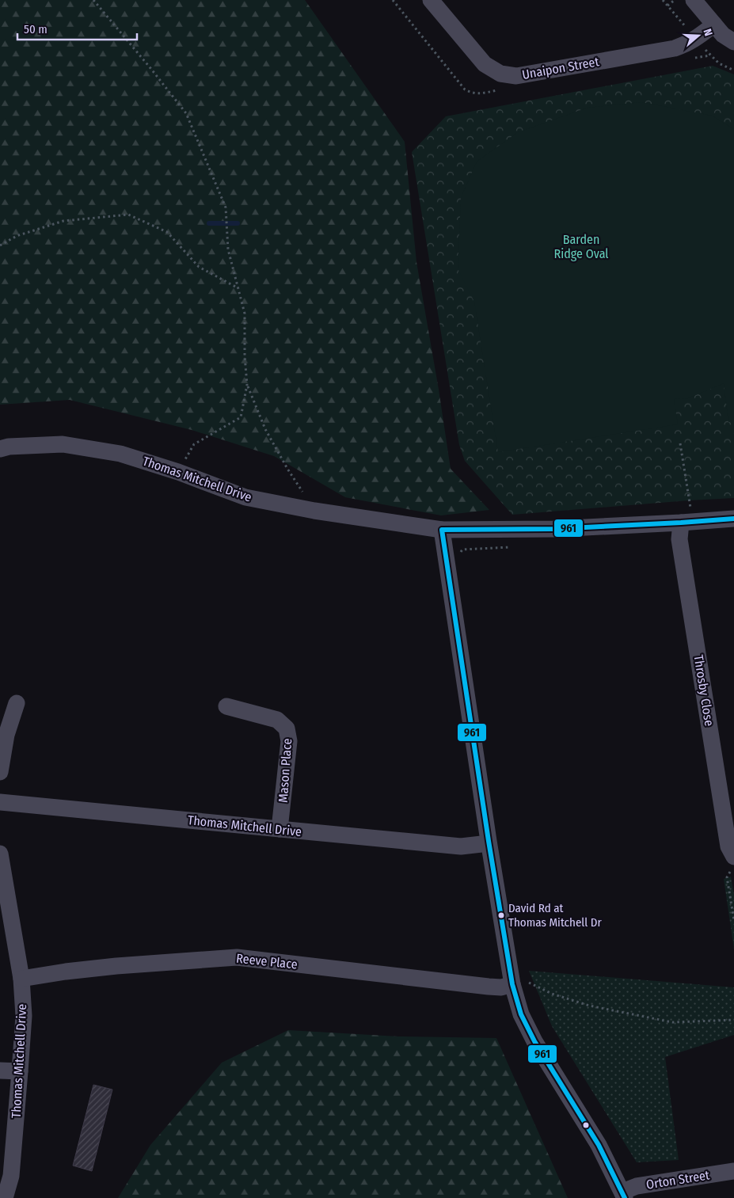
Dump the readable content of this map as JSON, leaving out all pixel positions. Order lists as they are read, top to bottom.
{
  "streets": {
    "street": [
      "Unaipon Street",
      "Thomas Mitchell Drive",
      "Throsby Close",
      "Mason Place",
      "Reeve Place",
      "Orton Street"
    ]
  },
  "crossings": [
    ["Thomas Mitchell Drive", "Throsby Close"],
    ["Thomas Mitchell Drive", "Mason Place"],
    ["Thomas Mitchell Drive", "Reeve Place"]
  ],
  "parks": ["Barden Ridge Oval"],
  "places": ["David Rd at Thomas Mitchell Dr"],
  "lines": ["transit line 961"],
  "scale_bar": "50 m",
  "north": "right"
}
